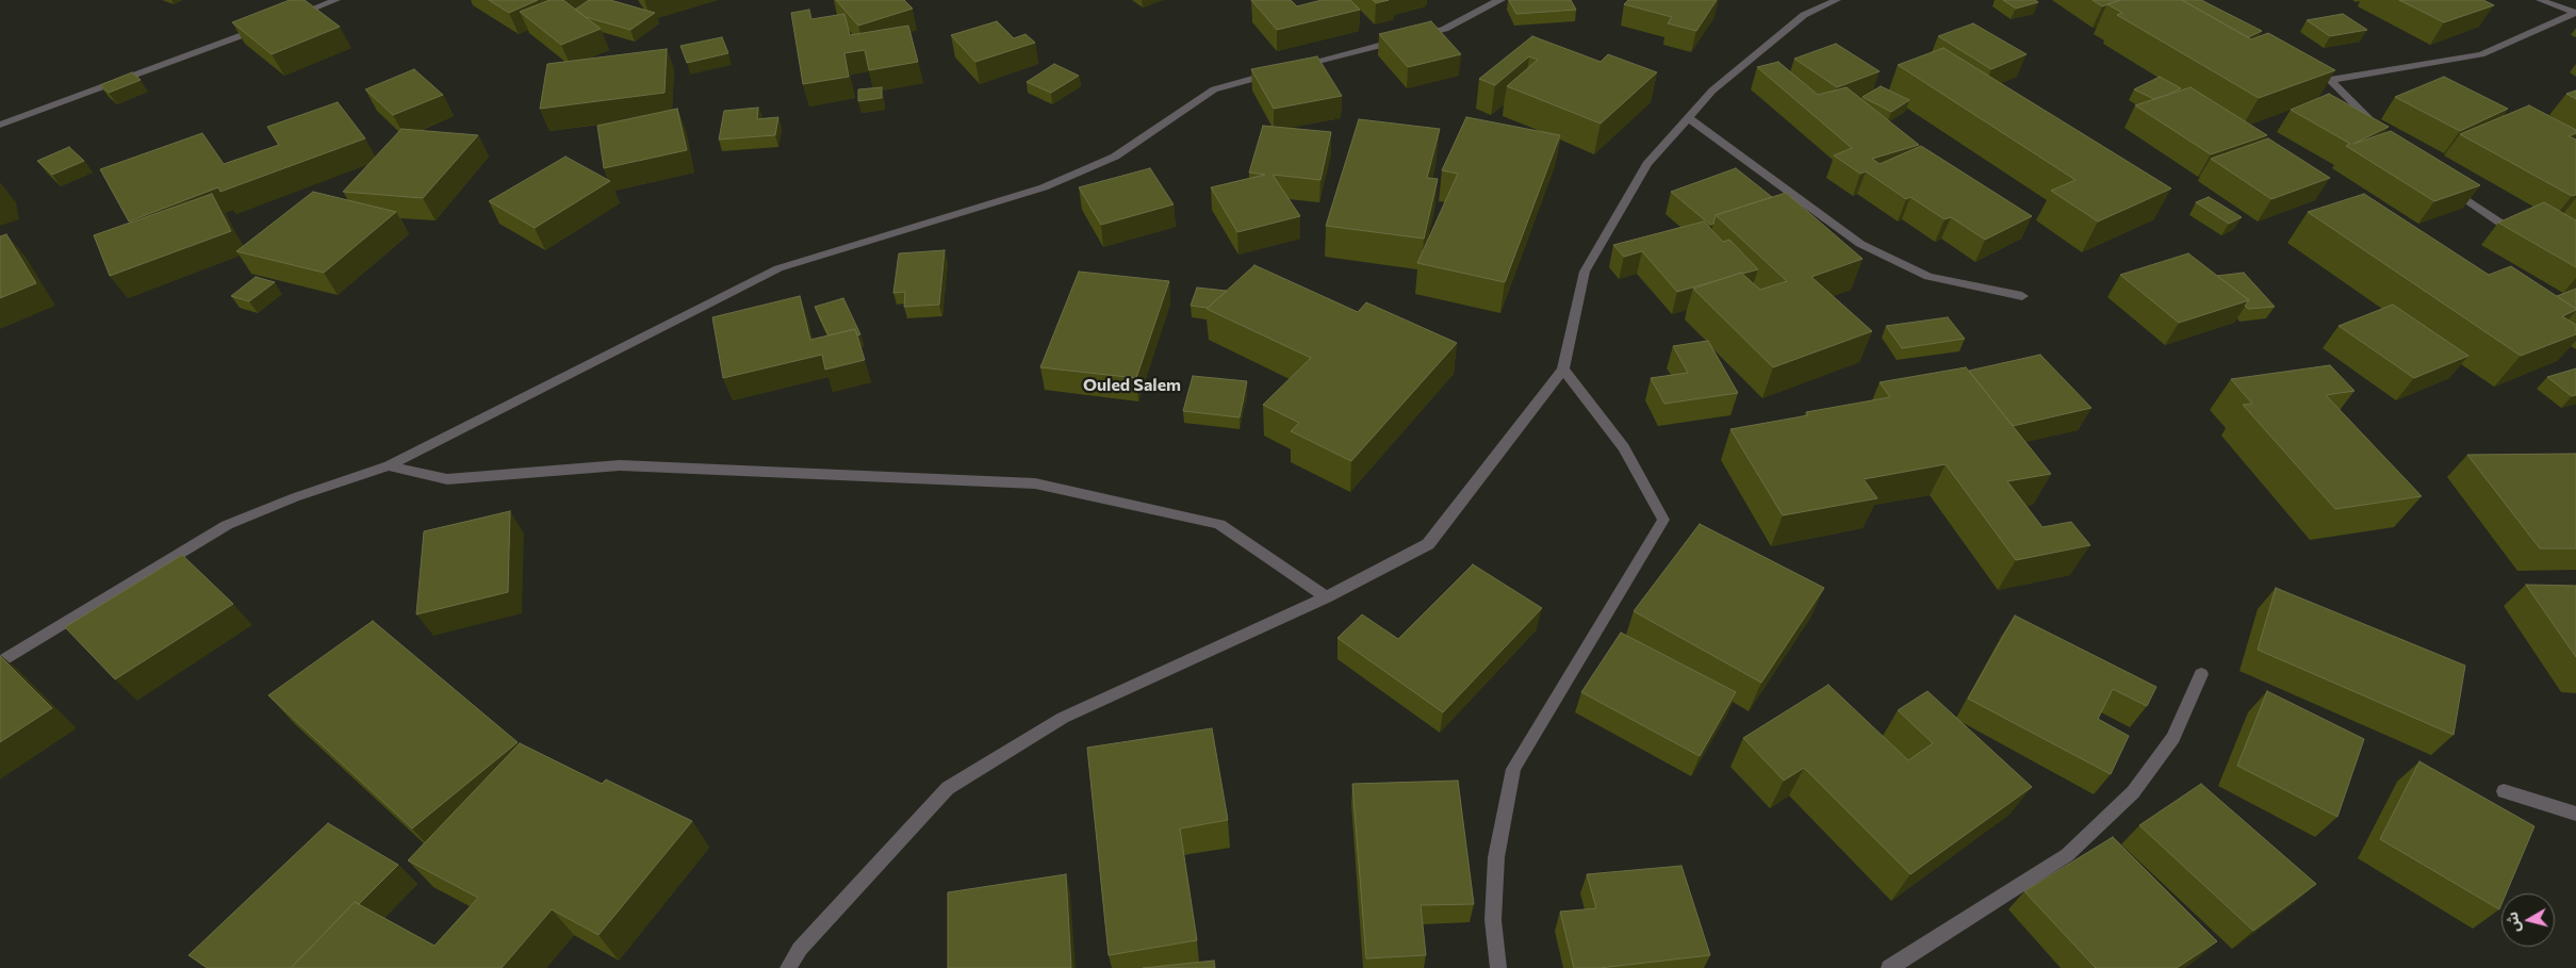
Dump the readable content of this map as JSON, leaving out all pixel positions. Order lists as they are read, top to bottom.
{
  "districts": ["Ouled Salem"],
  "north": "left"
}
